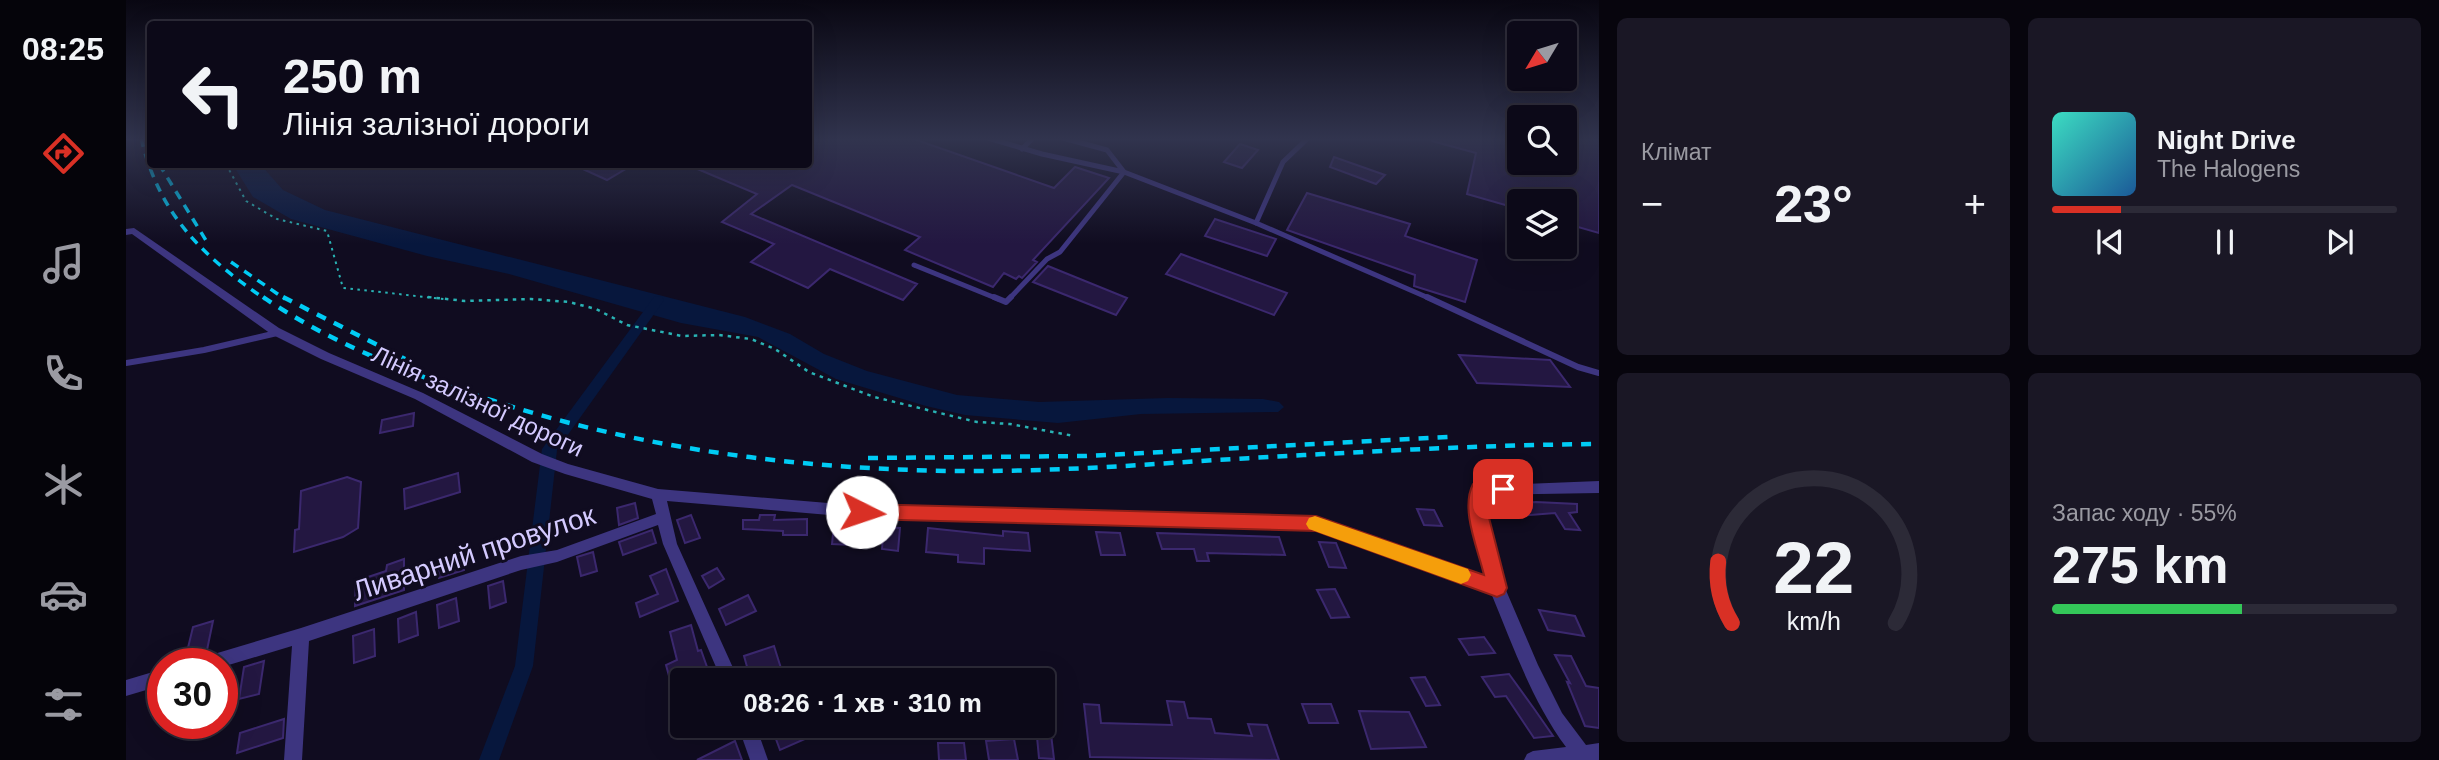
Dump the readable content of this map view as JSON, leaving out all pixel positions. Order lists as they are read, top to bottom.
{
  "streets": {
    "street": ["Лінія залізної дороги", "Ливарний провулок"]
  },
  "north": "bottom left",
  "page": {
    "tabs": "08:25",
    "tile": [
      "Клімат",
      ["Запас ходу · 55%", "275 km"]
    ],
    "turn": ["250 m", "Лінія залізної дороги"],
    "song": ["Night Drive", "The Halogens"],
    "heat": ["−", "23°", "+"],
    "limit": "30",
    "trip": "08:26 · 1 хв · 310 m",
    "gauge": ["22", "km/h"]
  }
}
